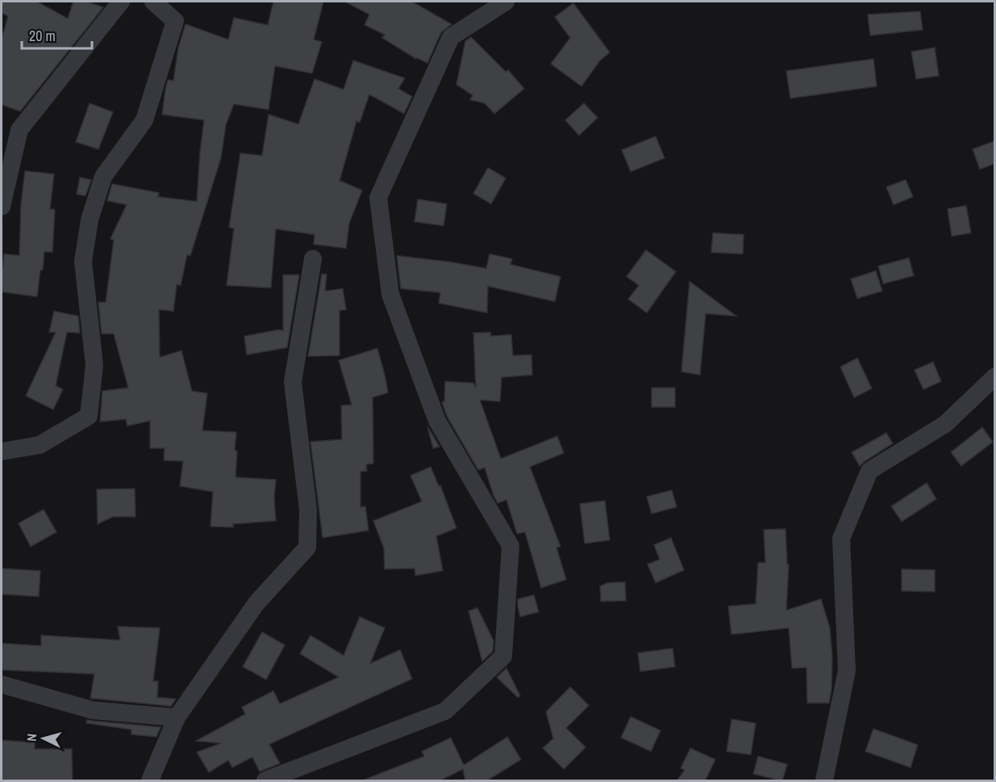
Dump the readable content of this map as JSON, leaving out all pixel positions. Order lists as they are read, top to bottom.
{
  "scale_bar": "20 m",
  "north": "left"
}
